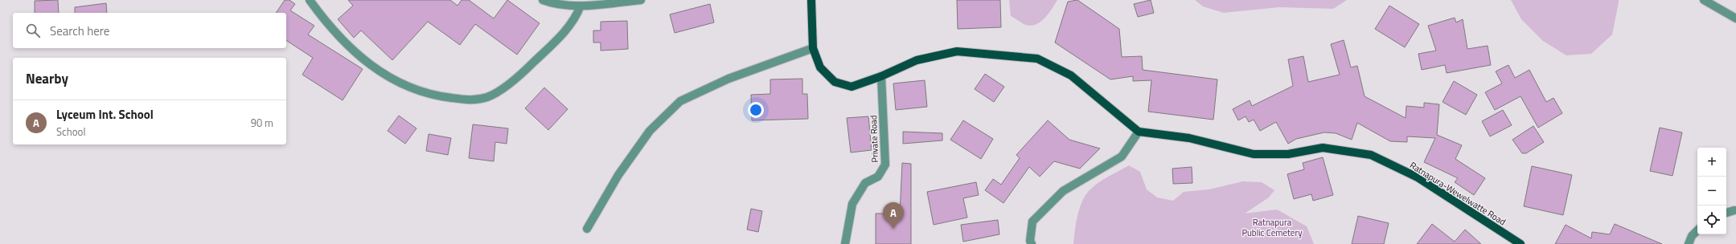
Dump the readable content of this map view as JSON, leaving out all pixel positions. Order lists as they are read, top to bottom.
{
  "streets": {
    "main road": ["Ratnapura-Wewelwatte Road"],
    "street": ["Private Road"]
  },
  "parks": ["Ratnapura Public Cemetery"],
  "page": {
    "search": "Search here",
    "heading": "Nearby",
    "list": [
      {
        "mark": "A",
        "name": "Lyceum Int. School",
        "note": "School",
        "value": "90 m"
      }
    ],
    "map_buttons": ["+", "−"],
    "pins": "A"
  }
}
